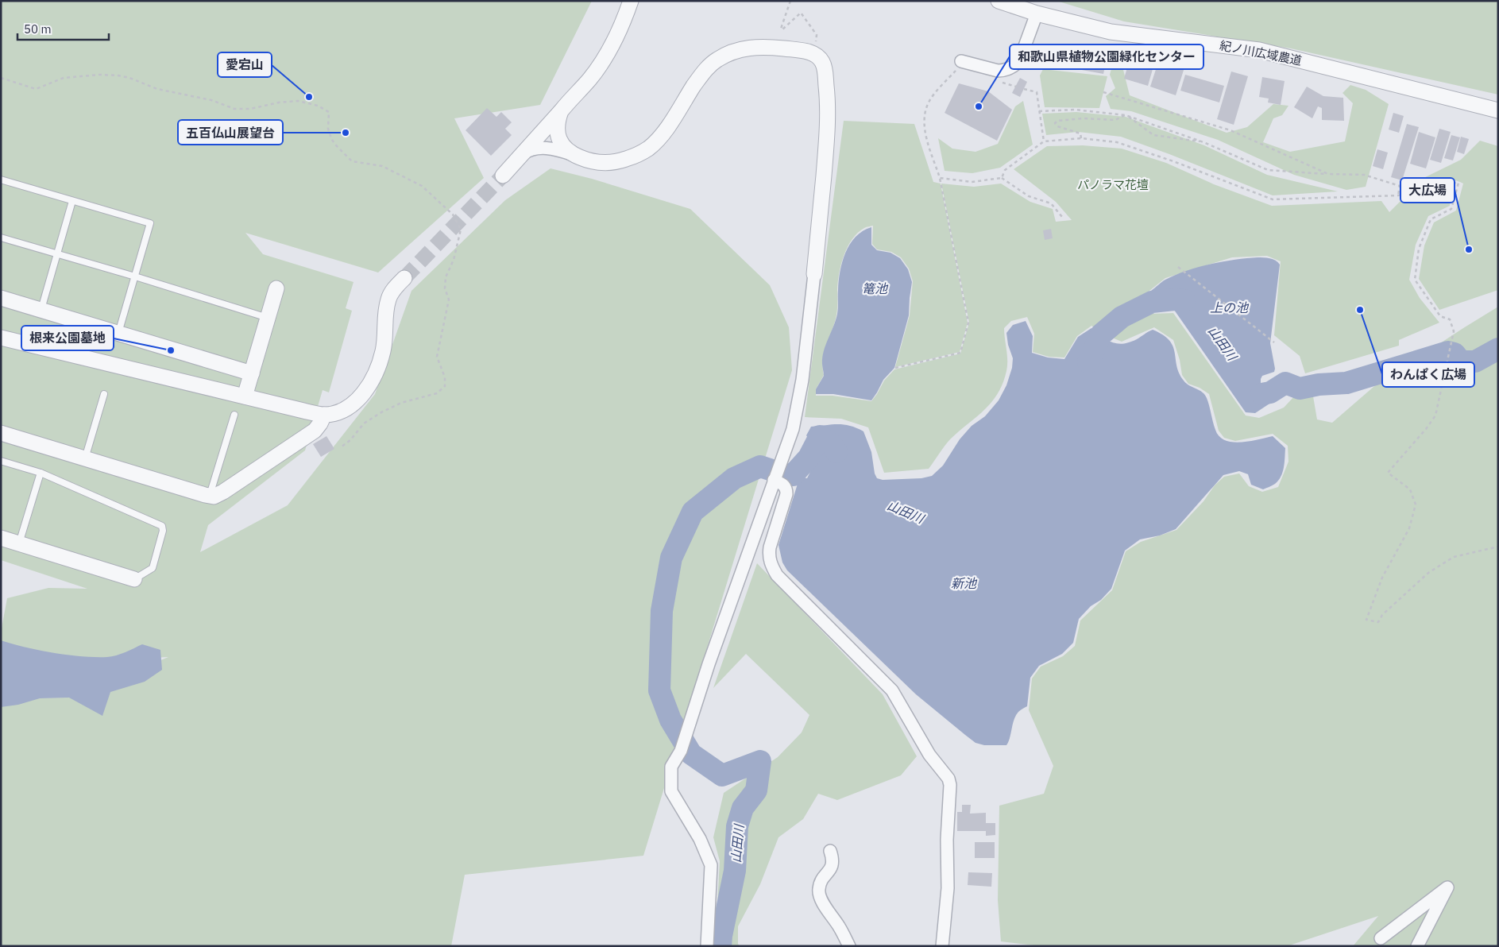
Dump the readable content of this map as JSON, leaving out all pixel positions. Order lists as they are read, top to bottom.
{
  "streets": {
    "street": ["紀ノ川広域農道"]
  },
  "water": [
    "篭池",
    "上の池",
    "山田川",
    "新池"
  ],
  "parks": ["パノラマ花壇"],
  "places": [
    "愛宕山",
    "和歌山県植物公園緑化センター",
    "五百仏山展望台",
    "大広場",
    "わんぱく広場",
    "根来公園墓地"
  ],
  "scale_bar": "50 m"
}
